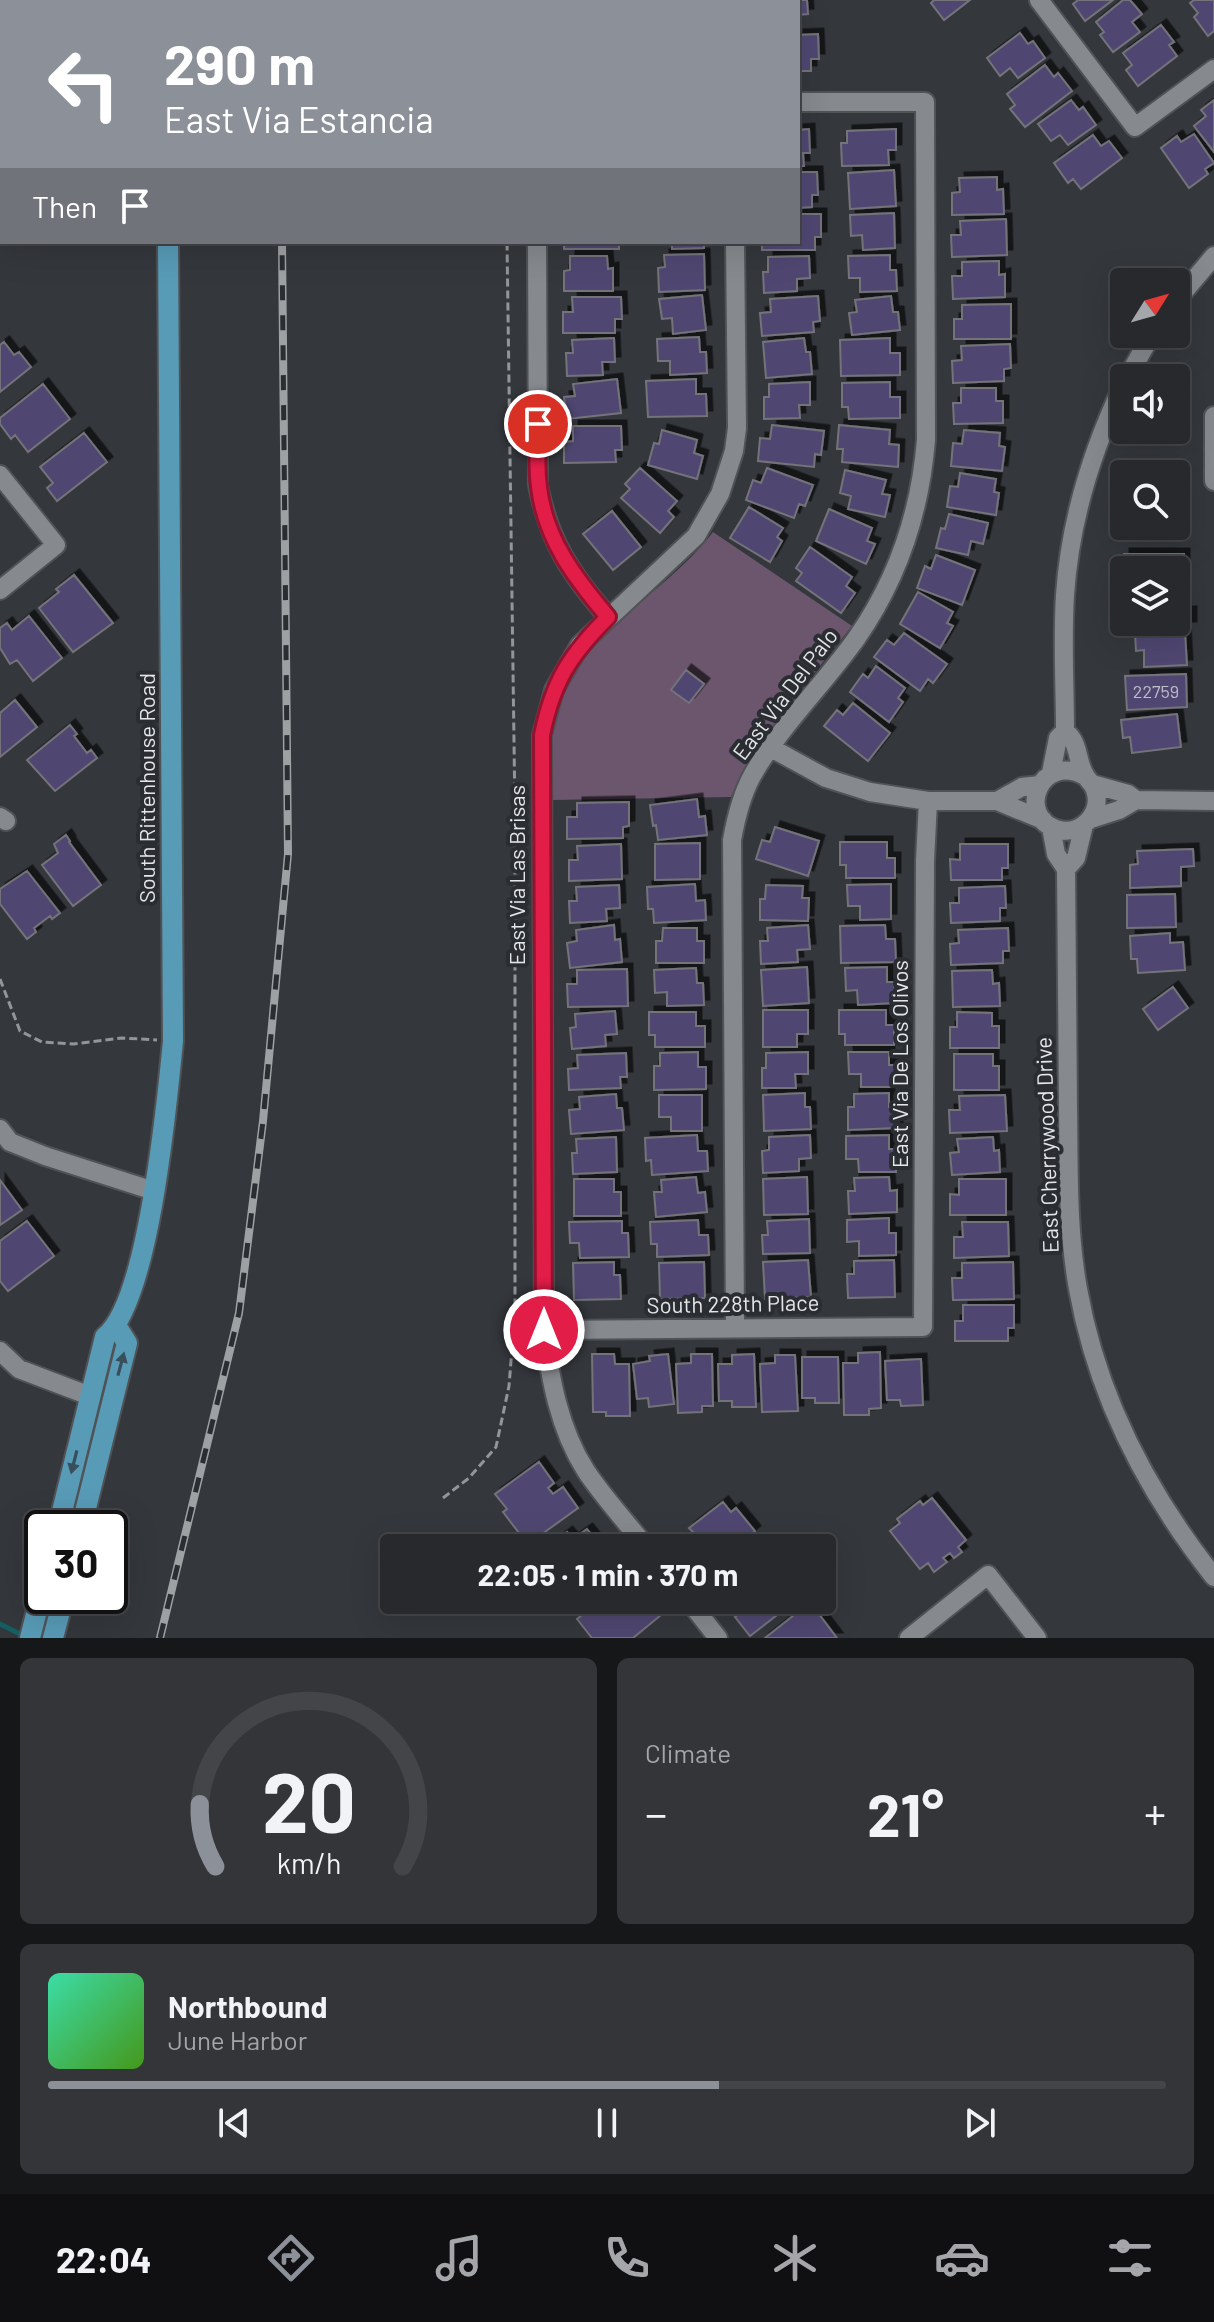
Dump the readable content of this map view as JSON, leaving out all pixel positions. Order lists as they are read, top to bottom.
{
  "streets": {
    "main road": ["South Rittenhouse Road"],
    "street": [
      "East Via Del Palo",
      "East Via Las Brisas",
      "East Via De Los Olivos",
      "East Cherrywood Drive",
      "South 228th Place"
    ]
  },
  "crossings": [
    ["East Via Del Palo", "South 228th Place"],
    ["East Via Las Brisas", "South 228th Place"],
    ["East Via De Los Olivos", "South 228th Place"]
  ],
  "house_numbers": ["22759"],
  "north": "top right",
  "page": {
    "turn": ["290 m", "East Via Estancia"],
    "then": "Then",
    "limit": "30",
    "trip": "22:05 · 1 min · 370 m",
    "tile": "Climate",
    "heat": ["−", "21°", "+"],
    "song": ["Northbound", "June Harbor"],
    "tabs": "22:04",
    "gauge": ["20", "km/h"]
  }
}
